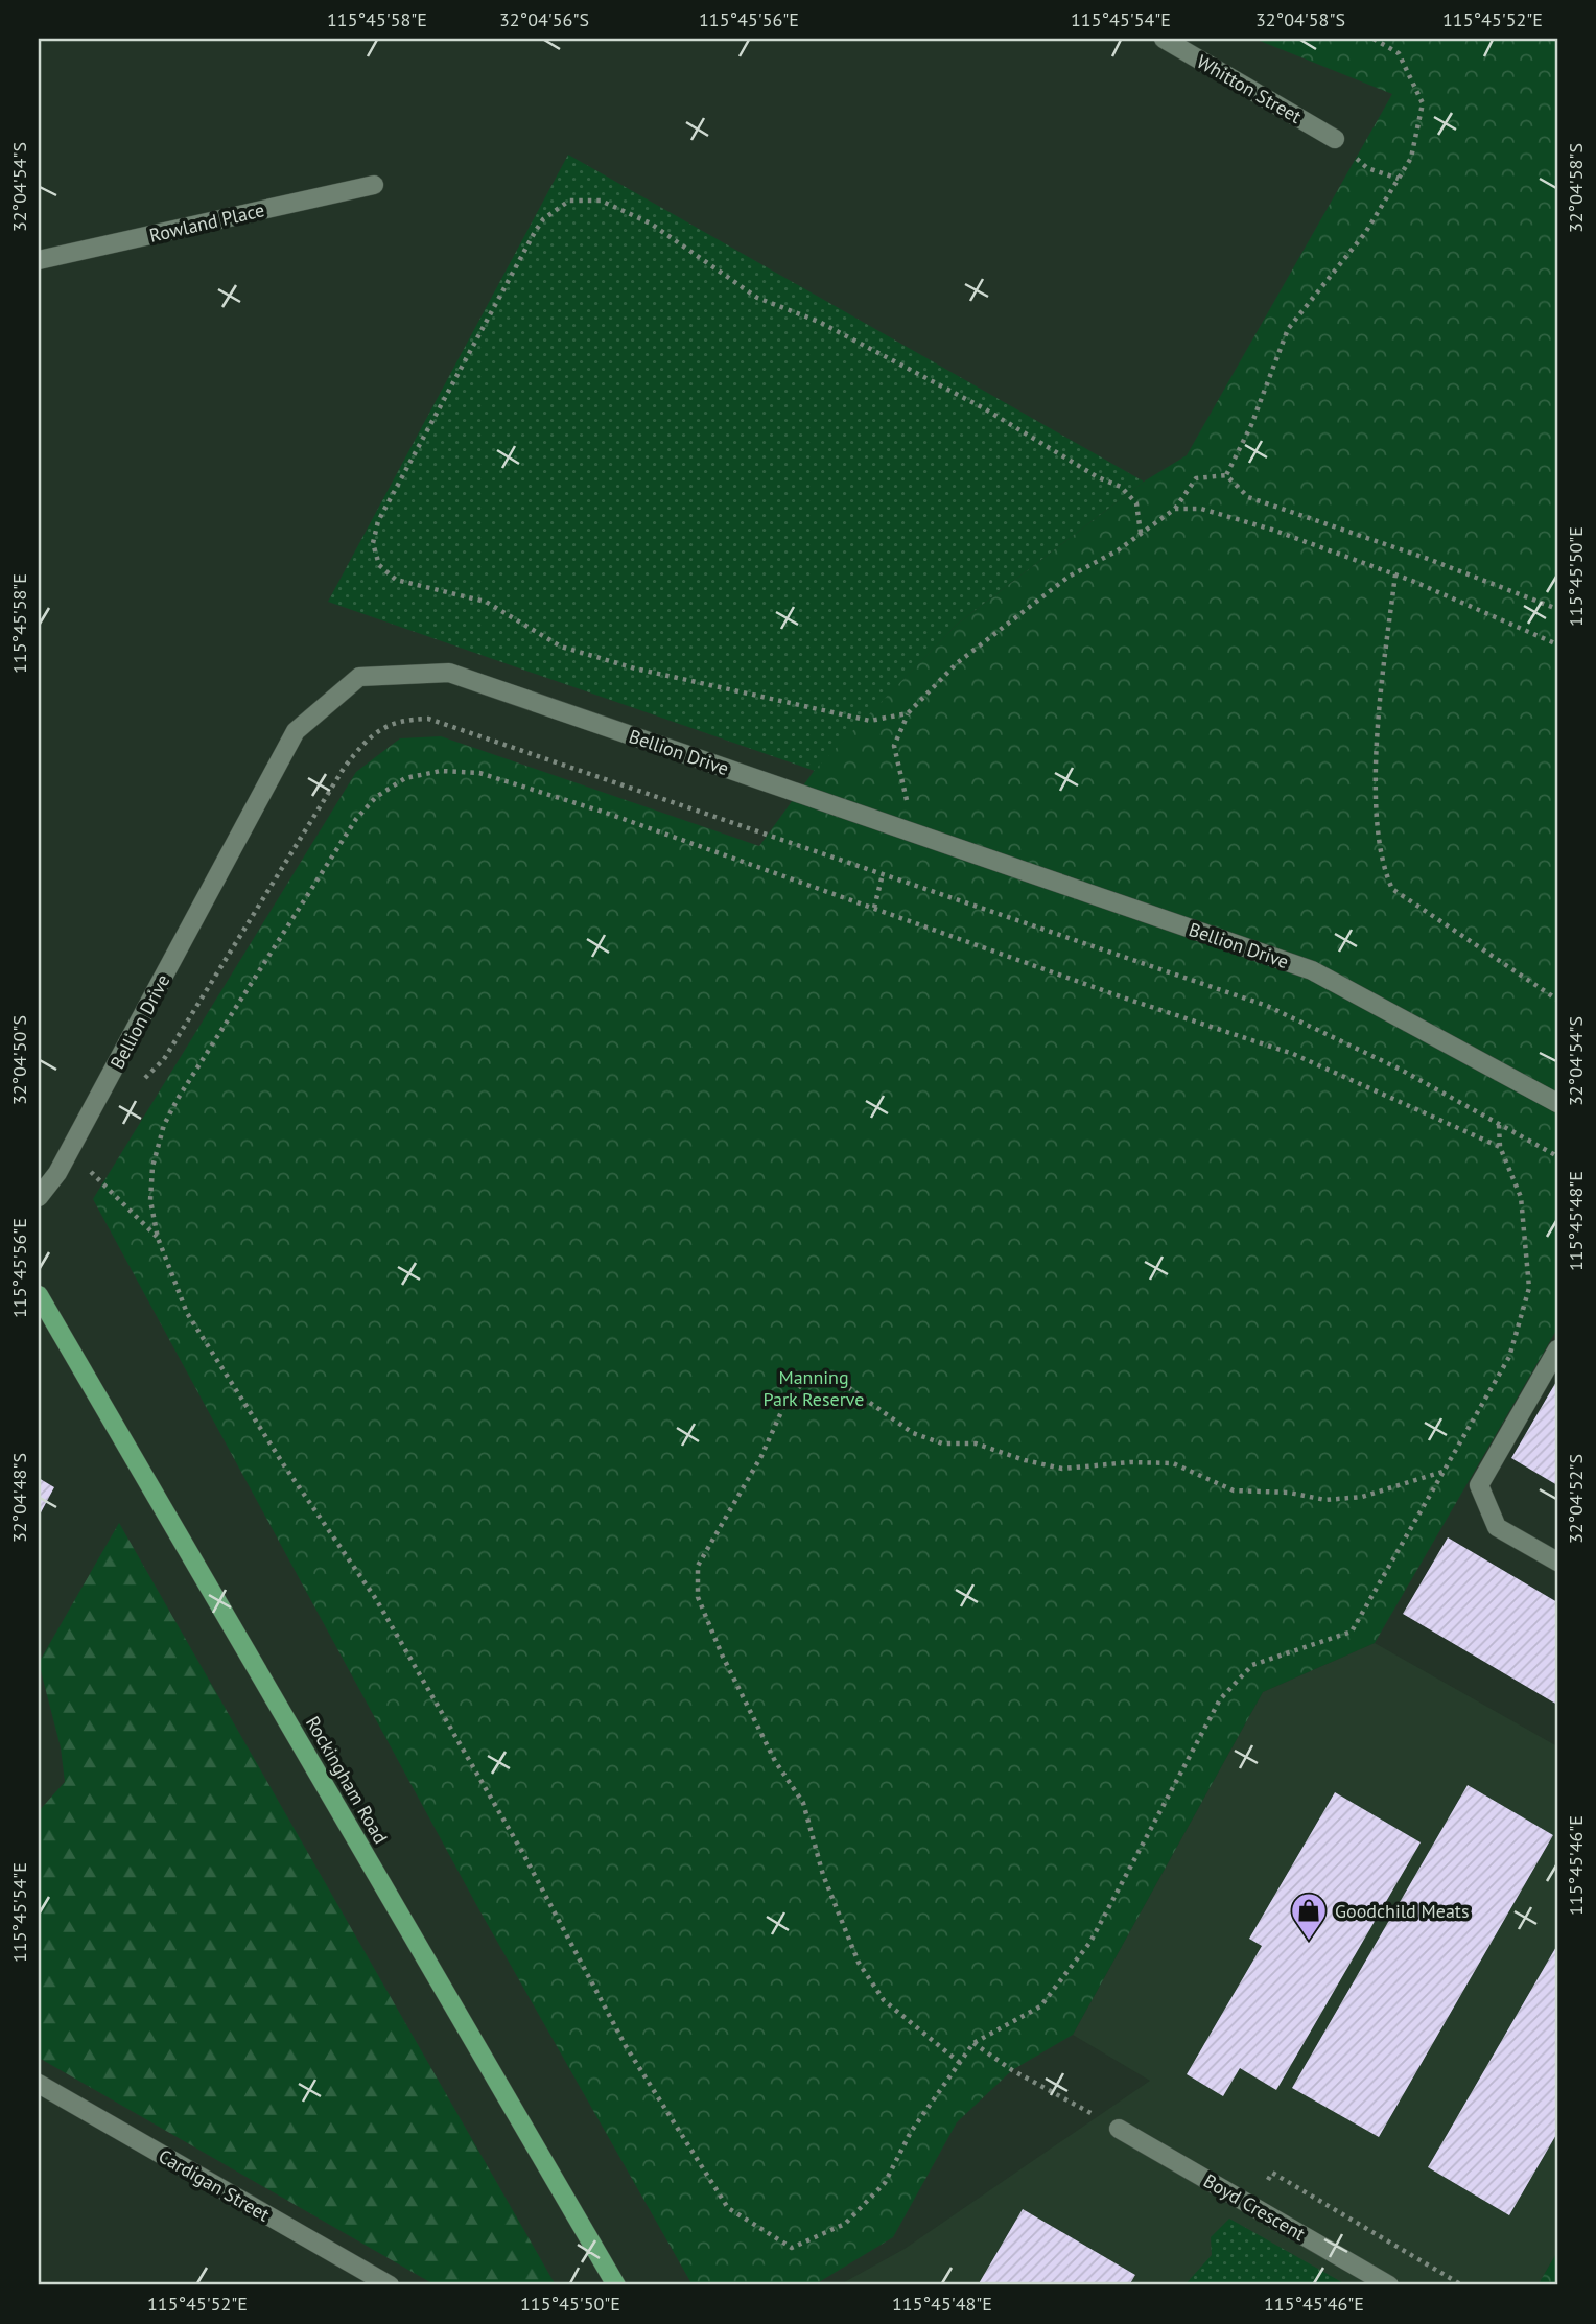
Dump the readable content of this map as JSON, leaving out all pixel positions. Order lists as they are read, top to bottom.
{
  "streets": {
    "main road": ["Rockingham Road"],
    "street": [
      "Whitton Street",
      "Rowland Place",
      "Bellion Drive",
      "Cardigan Street",
      "Boyd Crescent"
    ]
  },
  "parks": ["Manning Park Reserve"],
  "places": {
    "shop": ["Goodchild Meats"]
  },
  "coordinates": [
    "115°45'58\"E",
    "32°04'56\"S",
    "115°45'56\"E",
    "115°45'54\"E",
    "32°04'58\"S",
    "115°45'52\"E",
    "32°04'54\"S",
    "115°45'50\"E",
    "32°04'50\"S",
    "115°45'48\"E",
    "32°04'48\"S",
    "32°04'52\"S",
    "115°45'46\"E"
  ]
}
